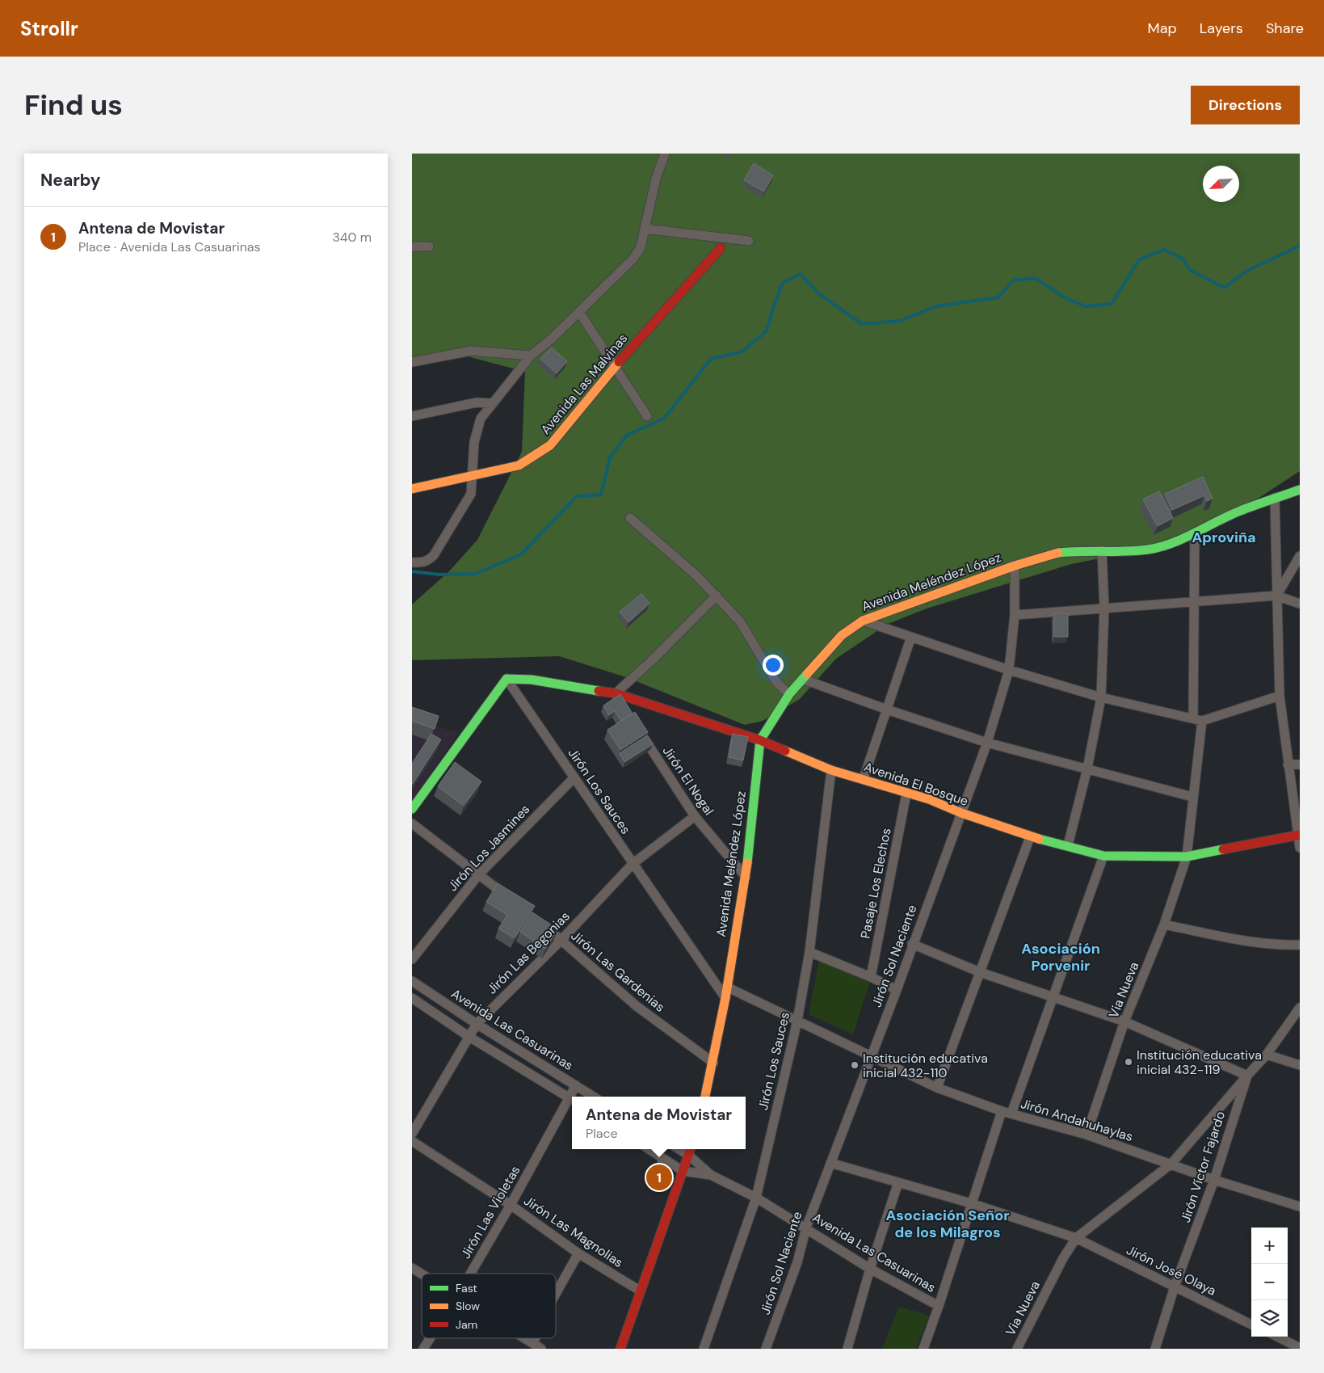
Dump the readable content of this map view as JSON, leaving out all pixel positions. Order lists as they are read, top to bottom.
{
  "streets": {
    "street": [
      "Avenida Las Malvinas",
      "Avenida Meléndez López",
      "Jirón El Nogal",
      "Avenida El Bosque",
      "Jirón Los Sauces",
      "Jirón Los Jasmines",
      "Pasaje Los Elechos",
      "Jirón Las Begonias",
      "Jirón Sol Naciente",
      "Jirón Las Gardenias",
      "Via Nueva",
      "Avenida Las Casuarinas",
      "Jirón Andahuhaylas",
      "Jirón Víctor Fajardo",
      "Jirón Las Violetas",
      "Jirón Las Magnolias",
      "Jirón José Olaya"
    ]
  },
  "crossings": [
    ["Avenida Meléndez López", "Jirón El Nogal"],
    ["Avenida Meléndez López", "Avenida El Bosque"],
    ["Avenida Meléndez López", "Jirón Los Sauces"],
    ["Avenida Meléndez López", "Jirón Sol Naciente"],
    ["Avenida Meléndez López", "Jirón Las Gardenias"],
    ["Avenida Meléndez López", "Via Nueva"],
    ["Jirón El Nogal", "Jirón Las Begonias"],
    ["Avenida El Bosque", "Jirón Los Sauces"],
    ["Avenida El Bosque", "Pasaje Los Elechos"],
    ["Avenida El Bosque", "Jirón Sol Naciente"],
    ["Avenida El Bosque", "Via Nueva"],
    ["Jirón Los Sauces", "Jirón Los Jasmines"],
    ["Jirón Los Sauces", "Jirón Las Begonias"],
    ["Jirón Los Sauces", "Avenida Las Casuarinas"],
    ["Jirón Los Sauces", "Jirón Andahuhaylas"],
    ["Jirón Las Begonias", "Jirón Las Gardenias"],
    ["Jirón Las Begonias", "Avenida Las Casuarinas"],
    ["Jirón Sol Naciente", "Avenida Las Casuarinas"],
    ["Jirón Sol Naciente", "Jirón Andahuhaylas"],
    ["Via Nueva", "Jirón Andahuhaylas"],
    ["Via Nueva", "Jirón Víctor Fajardo"],
    ["Via Nueva", "Jirón José Olaya"],
    ["Avenida Las Casuarinas", "Jirón Las Violetas"],
    ["Jirón Andahuhaylas", "Jirón Víctor Fajardo"],
    ["Jirón Víctor Fajardo", "Jirón José Olaya"],
    ["Jirón Las Violetas", "Jirón Las Magnolias"]
  ],
  "districts": ["Aproviña", "Asociación Porvenir", "Asociación Señor de los Milagros"],
  "places": ["Institución educativa inicial 432-119", "Institución educativa inicial 432-110"],
  "legend": ["Fast", "Slow", "Jam"],
  "north": "bottom left",
  "page": {
    "header": "Strollr",
    "nav": ["Map", "Layers", "Share"],
    "buttons": "Directions",
    "title": "Find us",
    "heading": "Nearby",
    "list": [
      {
        "mark": "1",
        "name": "Antena de Movistar",
        "note": "Place · Avenida Las Casuarinas",
        "value": "340 m"
      }
    ],
    "popup": ["Antena de Movistar", "Place"],
    "pins": "1",
    "map_buttons": ["+", "−"]
  }
}
